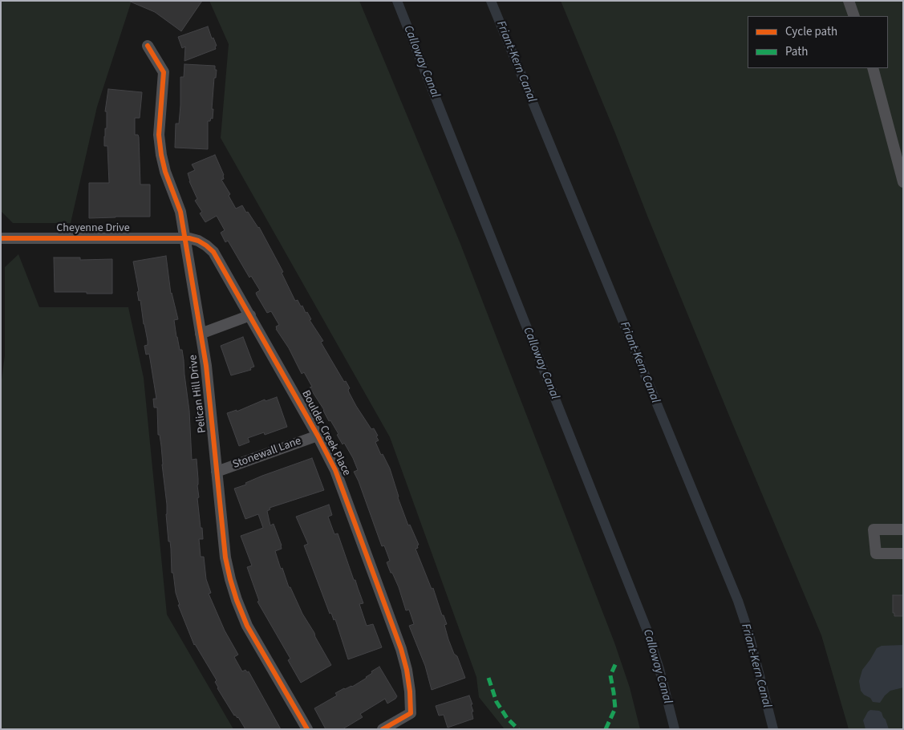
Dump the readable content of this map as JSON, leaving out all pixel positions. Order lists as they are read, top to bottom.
{
  "streets": {
    "street": [
      "Cheyenne Drive",
      "Pelican Hill Drive",
      "Boulder Creek Place",
      "Stonewall Lane"
    ]
  },
  "crossings": [
    ["Cheyenne Drive", "Pelican Hill Drive"],
    ["Cheyenne Drive", "Boulder Creek Place"],
    ["Pelican Hill Drive", "Boulder Creek Place"],
    ["Pelican Hill Drive", "Stonewall Lane"],
    ["Boulder Creek Place", "Stonewall Lane"]
  ],
  "water": ["Calloway Canal", "Friant-Kern Canal"],
  "legend": ["Cycle path", "Path"]
}
